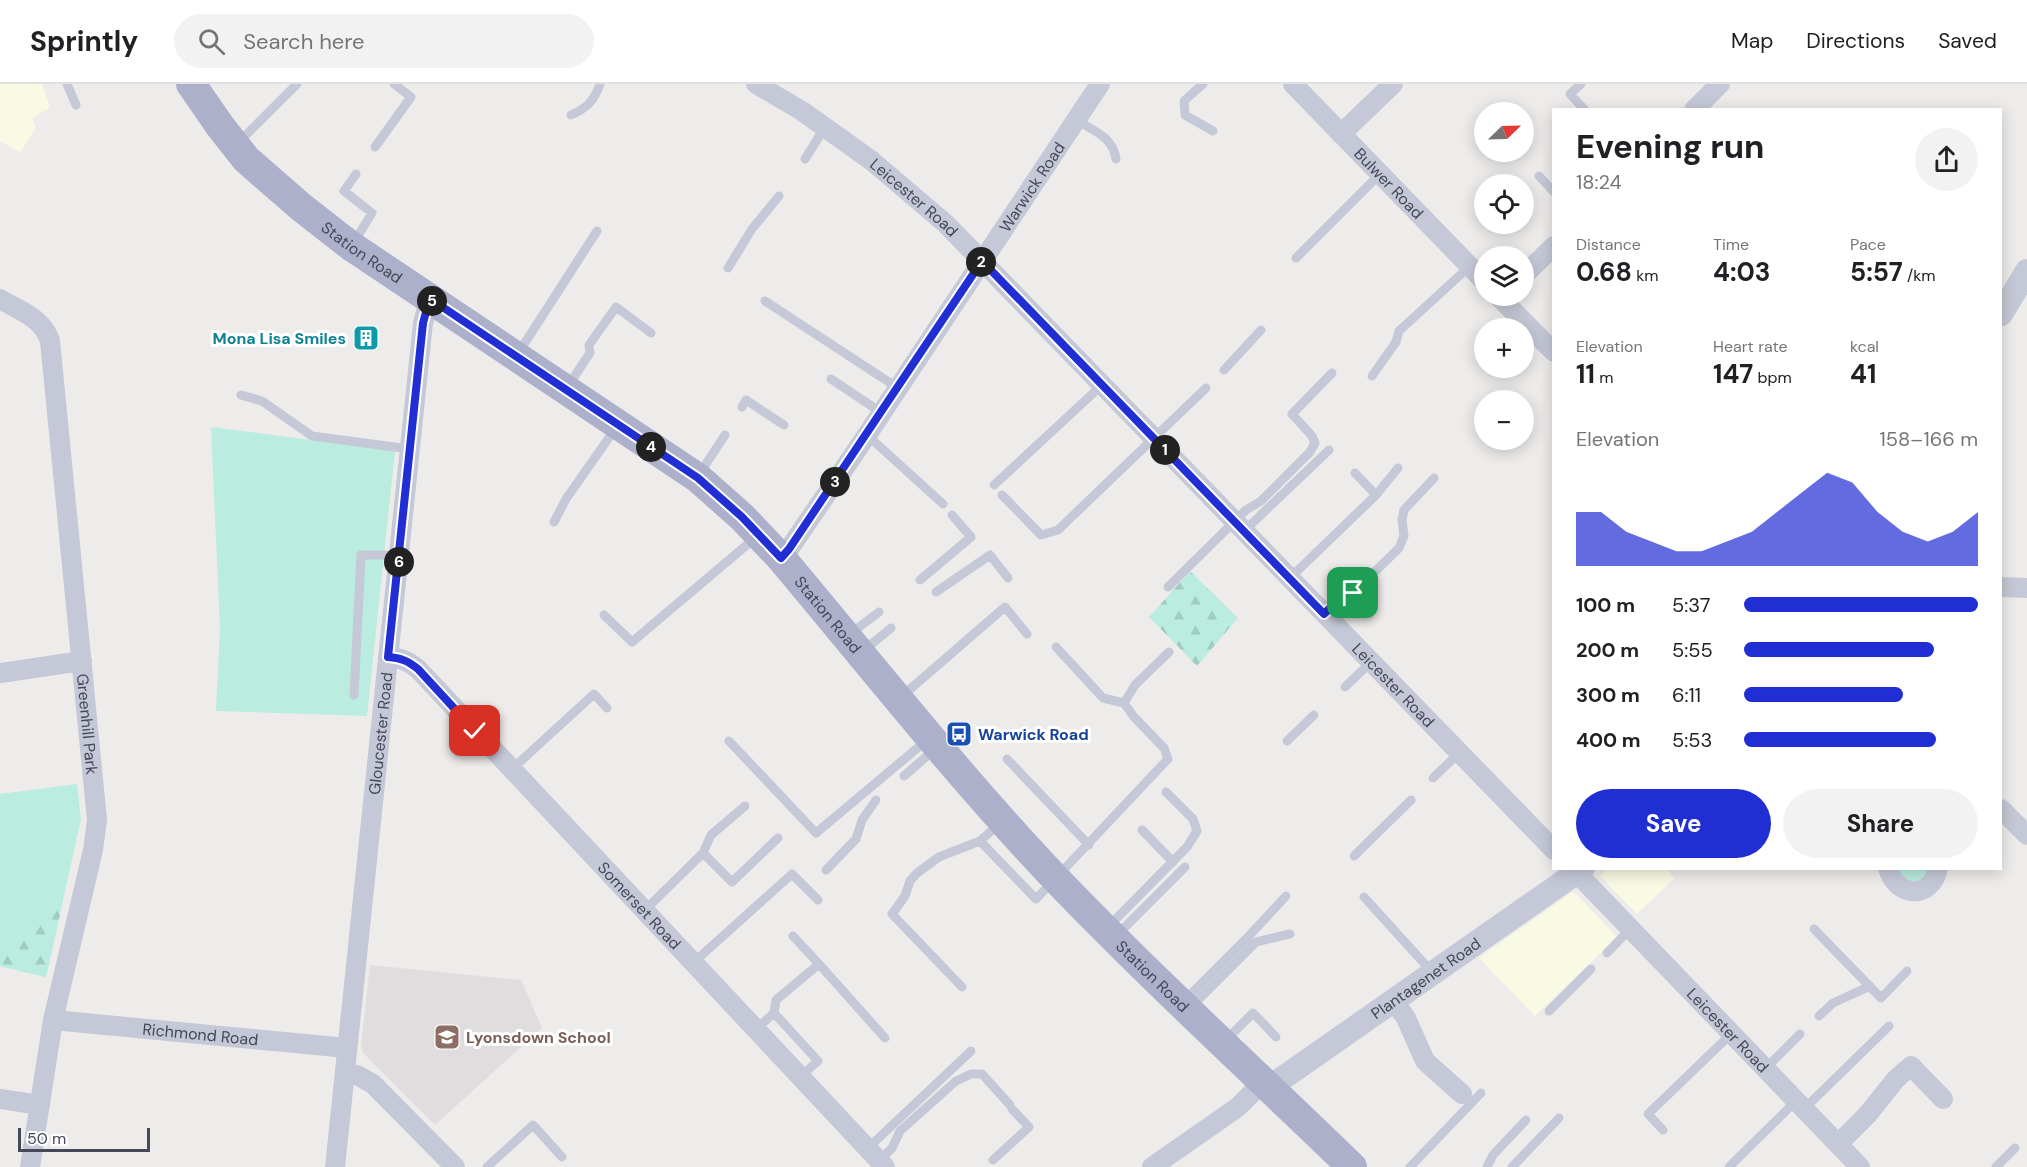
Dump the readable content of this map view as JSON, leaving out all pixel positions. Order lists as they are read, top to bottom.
{
  "streets": {
    "main road": ["Station Road"],
    "street": [
      "Bulwer Road",
      "Warwick Road",
      "Leicester Road",
      "Greenhill Park",
      "Gloucester Road",
      "Somerset Road",
      "Plantagenet Road",
      "Richmond Road"
    ]
  },
  "crossings": [
    ["Warwick Road", "Leicester Road"],
    ["Warwick Road", "Station Road"],
    ["Leicester Road", "Plantagenet Road"],
    ["Station Road", "Gloucester Road"],
    ["Station Road", "Plantagenet Road"],
    ["Greenhill Park", "Richmond Road"],
    ["Gloucester Road", "Somerset Road"],
    ["Gloucester Road", "Richmond Road"]
  ],
  "places": {
    "building": ["Mona Lisa Smiles"],
    "bus stop": ["Warwick Road"],
    "school or university": ["Lyonsdown School"]
  },
  "scale_bar": "50 m",
  "north": "top right",
  "page": {
    "header": "Sprintly",
    "search": "Search here",
    "nav": ["Map", "Directions", "Saved"],
    "map_buttons": ["+", "−"],
    "heading": ["Evening run", "18:24"],
    "stats": [
      ["Distance", "0.68 km"],
      ["Time", "4:03"],
      ["Pace", "5:57 /km"],
      ["Elevation", "11 m"],
      ["Heart rate", "147 bpm"],
      ["kcal", "41"]
    ],
    "pins": [
      "2",
      "5",
      "4",
      "1",
      "3",
      "6"
    ],
    "chart": ["Elevation", "158–166 m"],
    "list": [
      {
        "name": "100 m",
        "note": "5:37"
      },
      {
        "name": "200 m",
        "note": "5:55"
      },
      {
        "name": "300 m",
        "note": "6:11"
      },
      {
        "name": "400 m",
        "note": "5:53"
      }
    ],
    "buttons": ["Save", "Share"],
    "scale": "50 m"
  }
}
